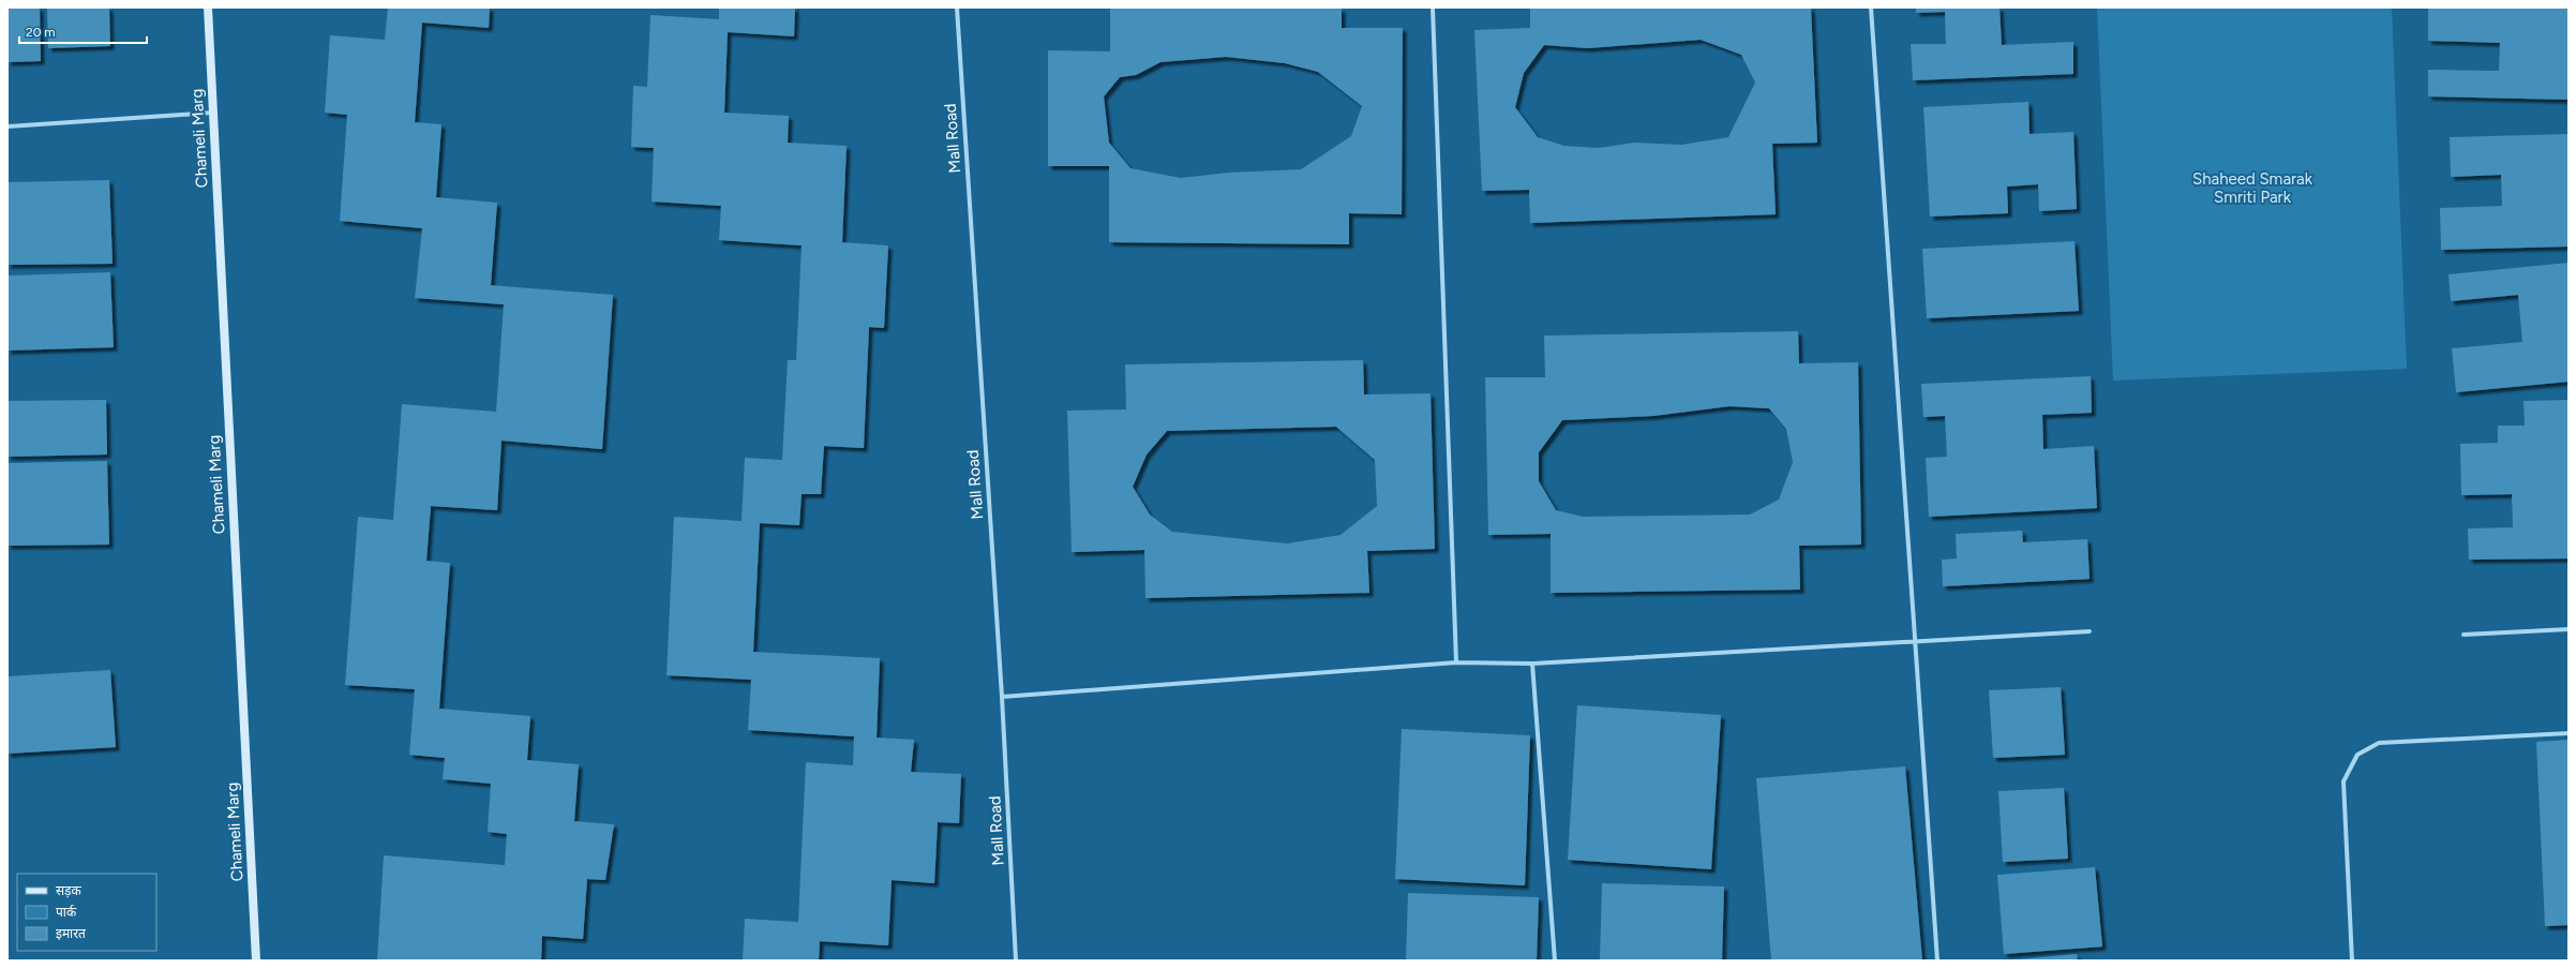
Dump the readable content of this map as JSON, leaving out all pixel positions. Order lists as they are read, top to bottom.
{
  "streets": {
    "street": ["Chameli Marg", "Mall Road"]
  },
  "parks": ["Shaheed Smarak Smriti Park"],
  "legend": ["सड़क", "पार्क", "इमारत"],
  "scale_bar": "20 m"
}
